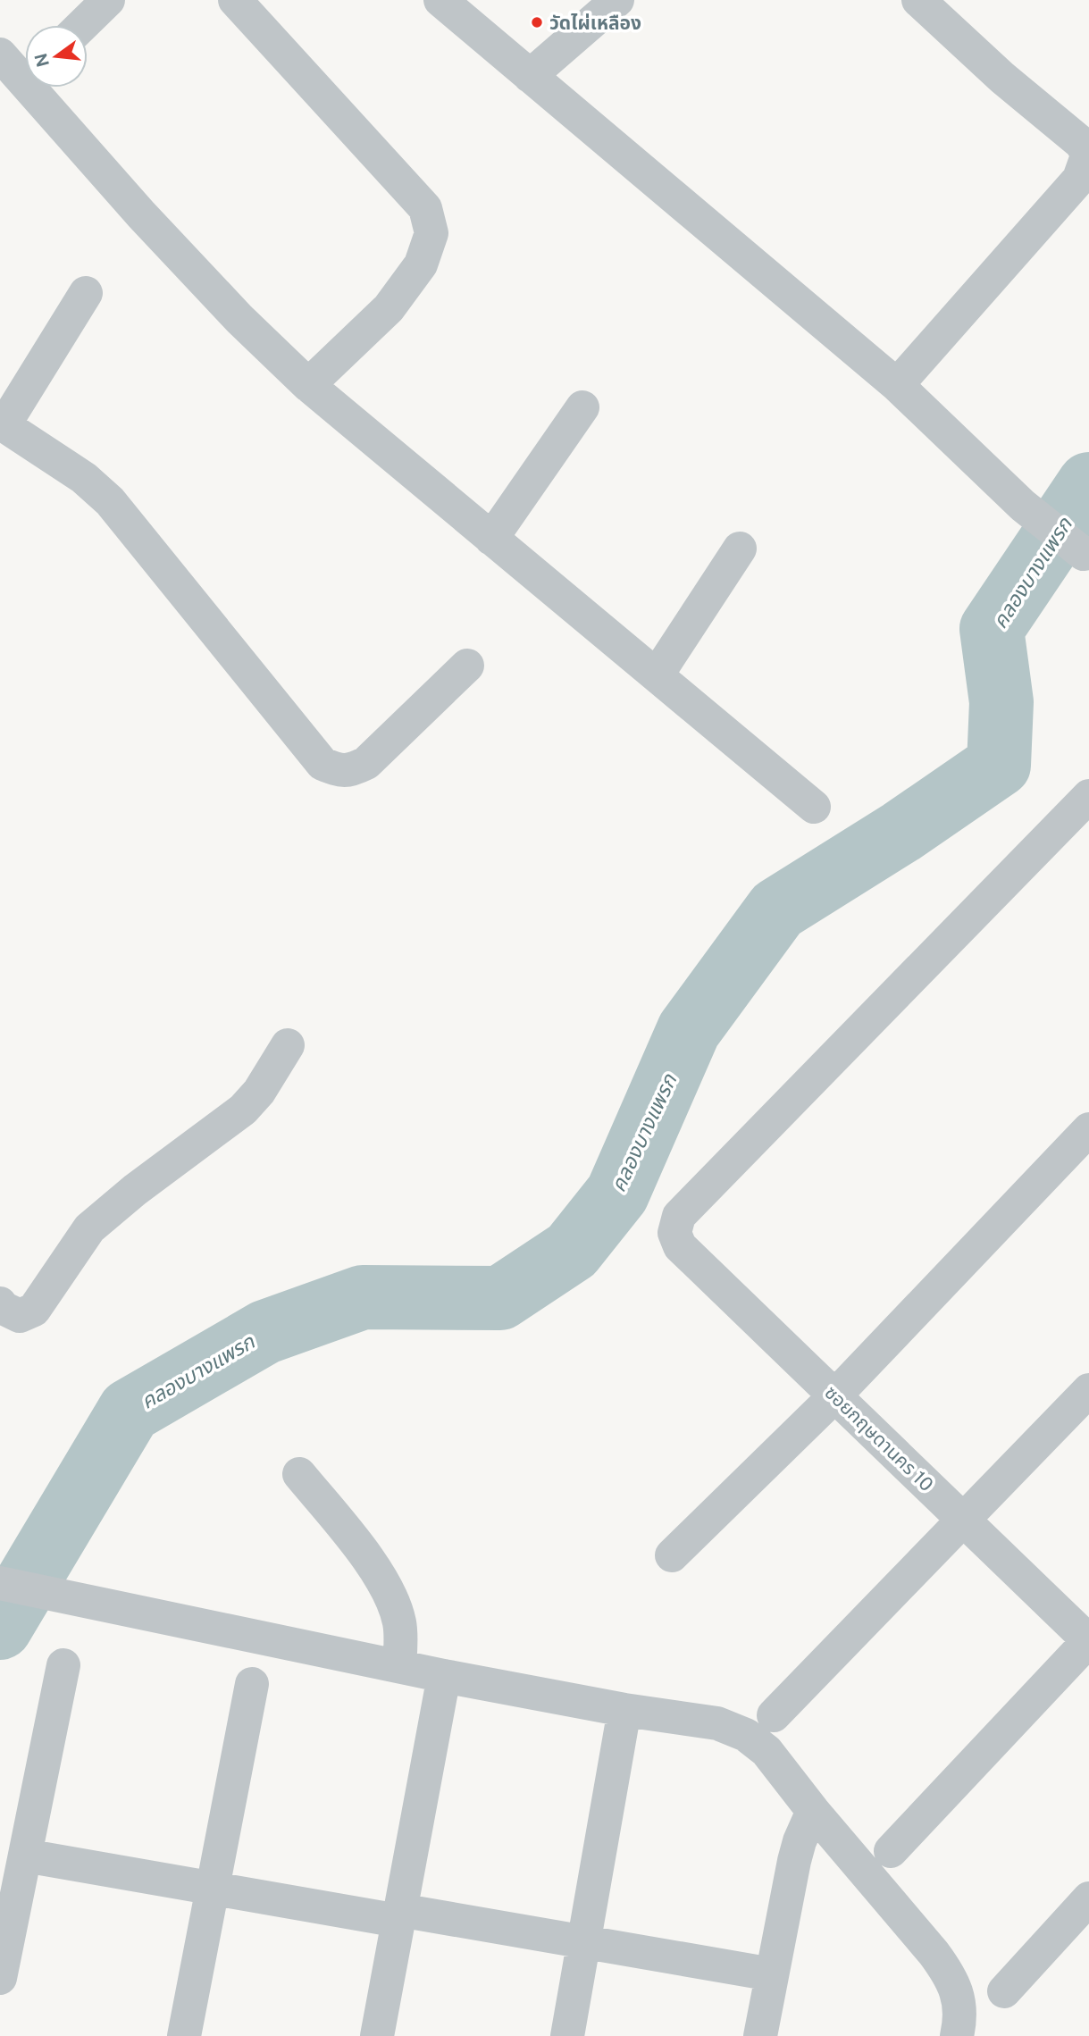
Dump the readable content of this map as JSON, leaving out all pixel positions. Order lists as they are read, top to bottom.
{
  "streets": {
    "street": ["ซอยกฤษดานคร 10"]
  },
  "water": ["คลองบางแพรก"],
  "places": ["วัดไผ่เหลือง"],
  "north": "left"
}
